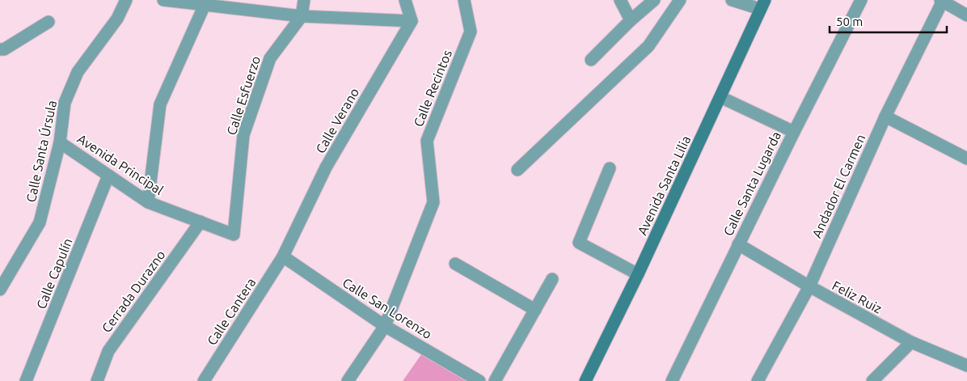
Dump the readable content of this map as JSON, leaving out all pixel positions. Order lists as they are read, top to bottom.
{
  "streets": {
    "street": [
      "Calle Recintos",
      "Calle Esfuerzo",
      "Calle Verano",
      "Calle Santa Úrsula",
      "Avenida Principal",
      "Calle Santa Lugarda",
      "Avenida Santa Lilia",
      "Andador El Carmen",
      "Calle Capulín",
      "Cerrada Durazno",
      "Feliz Ruiz",
      "Calle San Lorenzo",
      "Calle Cantera"
    ]
  },
  "crossings": [
    ["Calle Recintos", "Calle San Lorenzo"],
    ["Calle Esfuerzo", "Avenida Principal"],
    ["Calle Verano", "Calle San Lorenzo"],
    ["Calle Verano", "Calle Cantera"],
    ["Calle Santa Úrsula", "Avenida Principal"],
    ["Avenida Principal", "Calle Capulín"],
    ["Avenida Principal", "Cerrada Durazno"],
    ["Calle Santa Lugarda", "Feliz Ruiz"],
    ["Andador El Carmen", "Feliz Ruiz"],
    ["Calle San Lorenzo", "Calle Cantera"]
  ],
  "scale_bar": "50 m"
}
